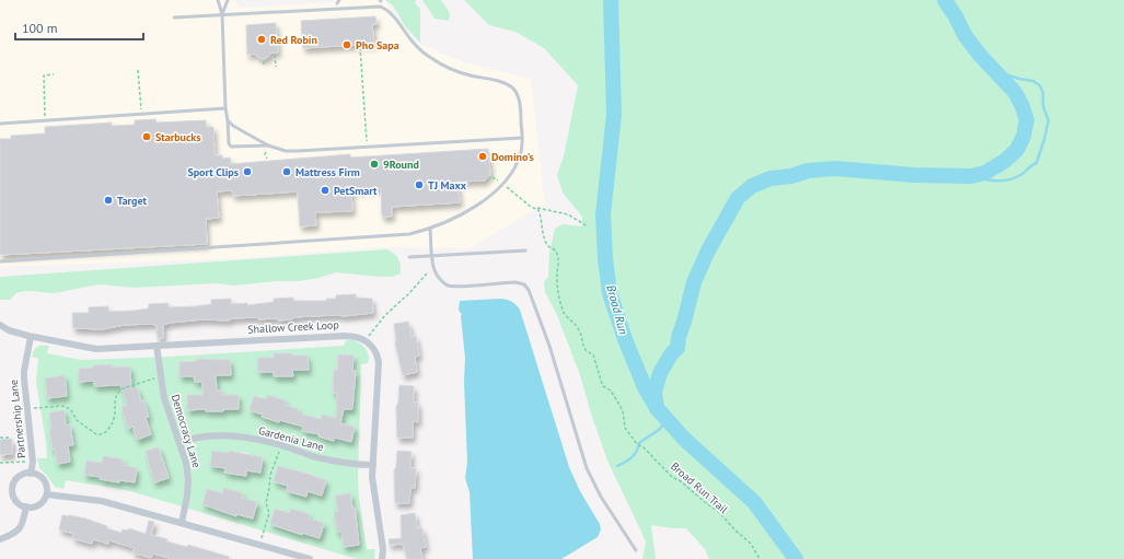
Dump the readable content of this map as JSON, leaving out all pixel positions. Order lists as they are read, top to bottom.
{
  "streets": {
    "street": [
      "Shallow Creek Loop",
      "Partnership Lane",
      "Democracy Lane",
      "Gardenia Lane"
    ],
    "path": ["Broad Run Trail"]
  },
  "crossings": [
    ["Shallow Creek Loop", "Partnership Lane"],
    ["Shallow Creek Loop", "Democracy Lane"],
    ["Democracy Lane", "Gardenia Lane"]
  ],
  "water": ["Broad Run"],
  "places": [
    "Red Robin",
    "Pho Sapa",
    "Starbucks",
    "Domino's",
    "9Round",
    "Sport Clips",
    "Mattress Firm",
    "TJ Maxx",
    "PetSmart",
    "Target"
  ],
  "scale_bar": "100 m"
}
